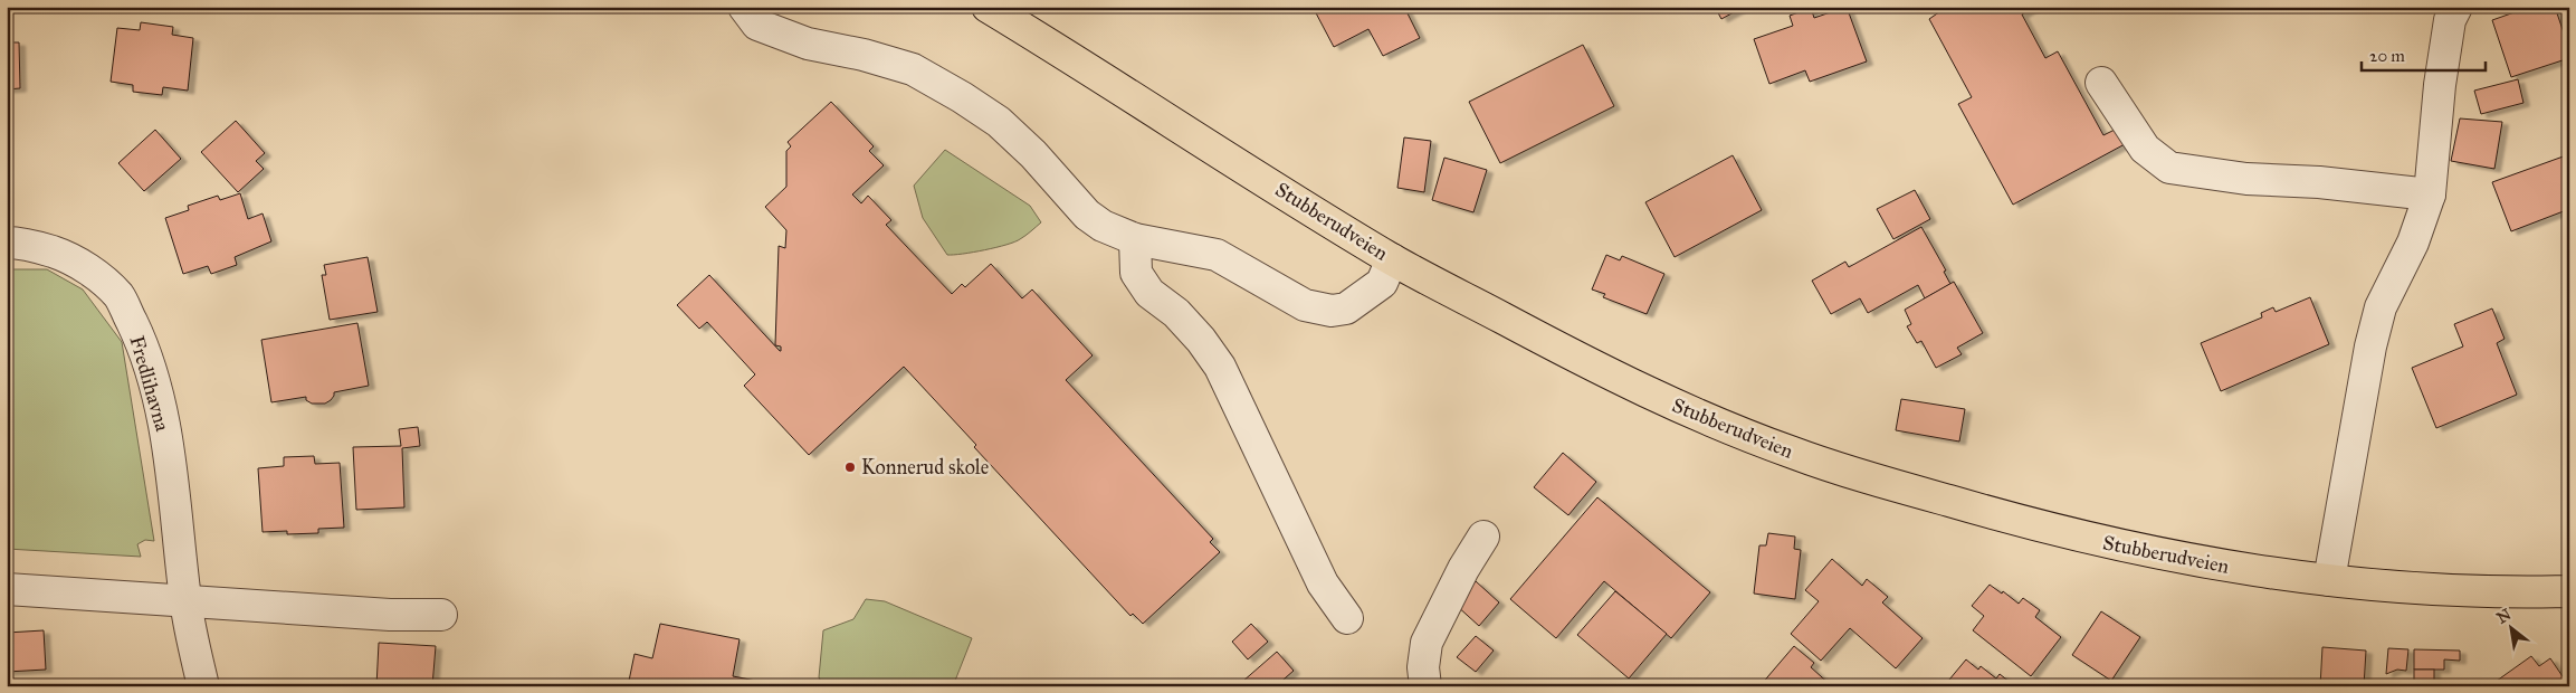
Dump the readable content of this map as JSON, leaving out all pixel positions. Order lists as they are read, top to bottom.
{
  "streets": {
    "main road": ["Stubberudveien"],
    "street": ["Fredlihavna"]
  },
  "places": ["Konnerud skole"],
  "scale_bar": "20 m",
  "north": "top left"
}
